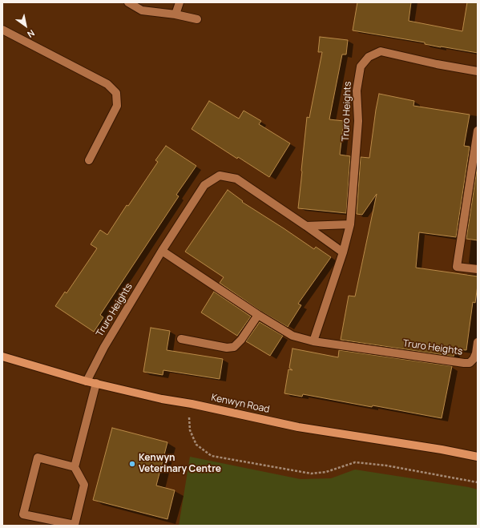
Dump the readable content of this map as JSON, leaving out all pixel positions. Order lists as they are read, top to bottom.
{
  "streets": {
    "main road": ["Kenwyn Road"],
    "street": ["Truro Heights"]
  },
  "crossings": [
    ["Truro Heights", "Kenwyn Road"]
  ],
  "places": ["Kenwyn Veterinary Centre"],
  "north": "bottom right"
}
